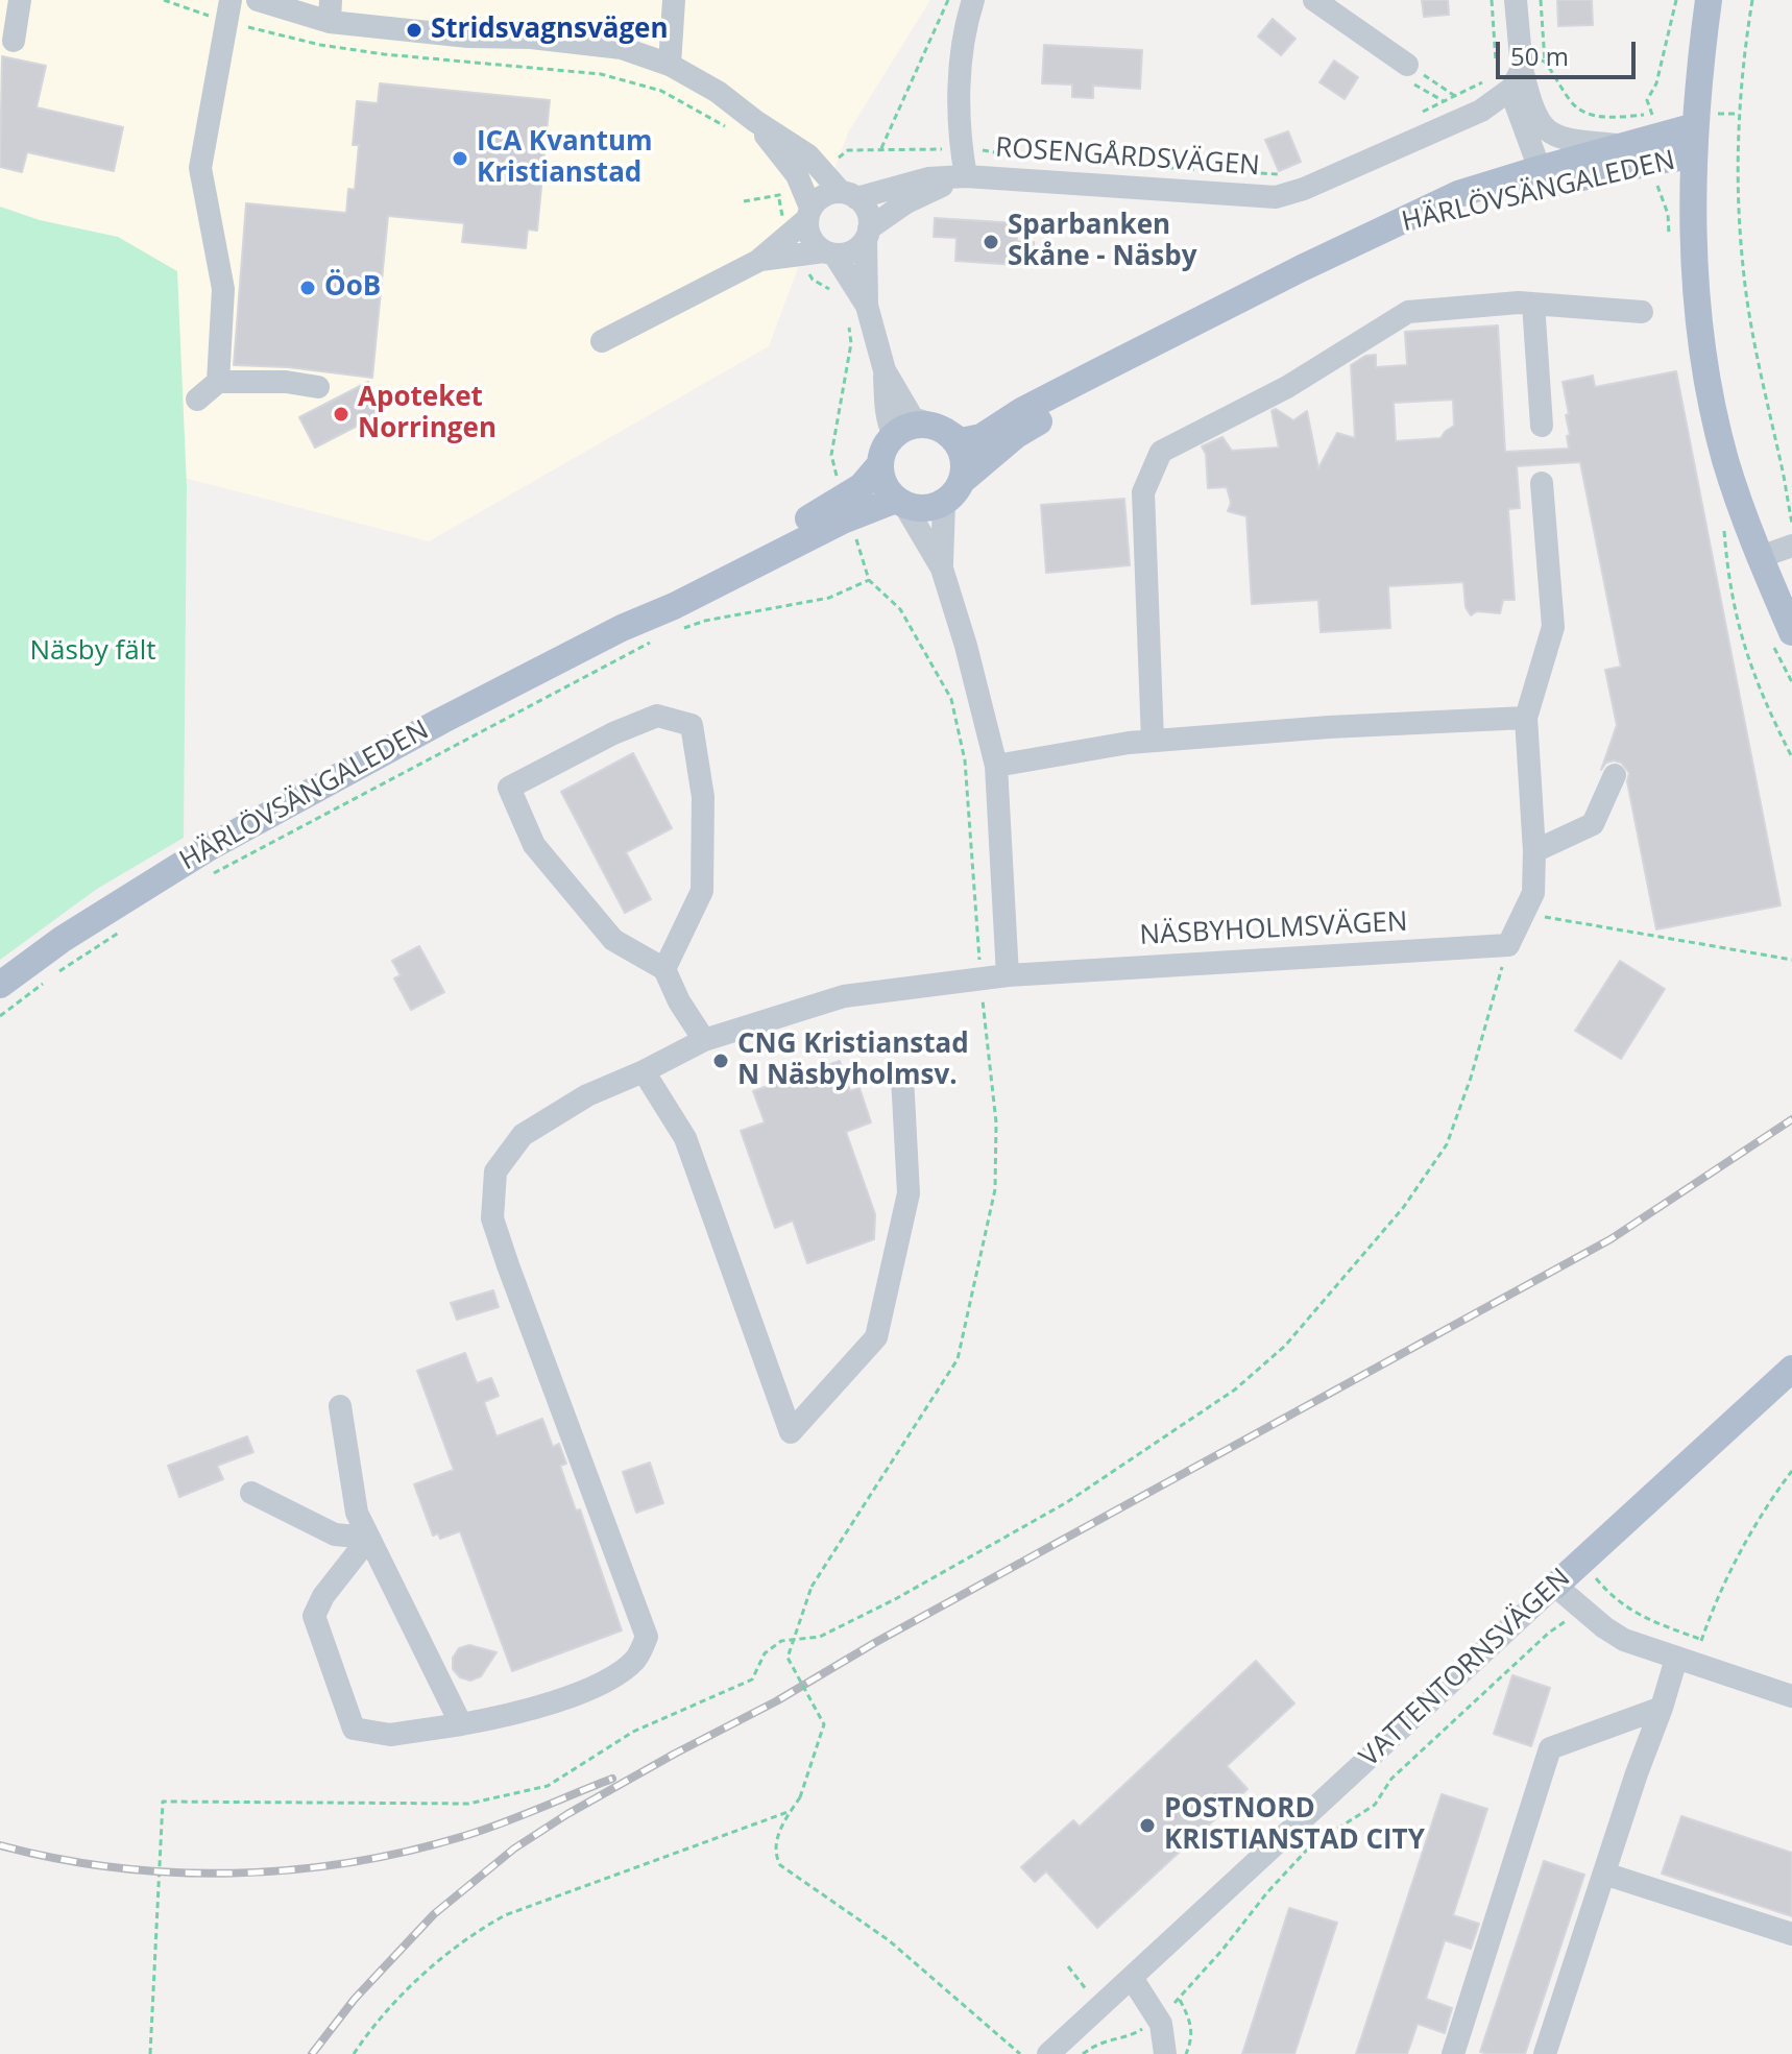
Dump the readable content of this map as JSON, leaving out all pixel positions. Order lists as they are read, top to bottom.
{
  "streets": {
    "main road": ["HÄRLÖVSÄNGALEDEN", "VATTENTORNSVÄGEN"],
    "street": ["ROSENGÅRDSVÄGEN", "NÄSBYHOLMSVÄGEN"]
  },
  "parks": ["Näsby fält"],
  "places": [
    "Stridsvagnsvägen",
    "ICA Kvantum Kristianstad",
    "Sparbanken Skåne - Näsby",
    "ÖoB",
    "Apoteket Norringen",
    "CNG Kristianstad N Näsbyholmsv.",
    "POSTNORD KRISTIANSTAD CITY"
  ],
  "scale_bar": "50 m"
}
